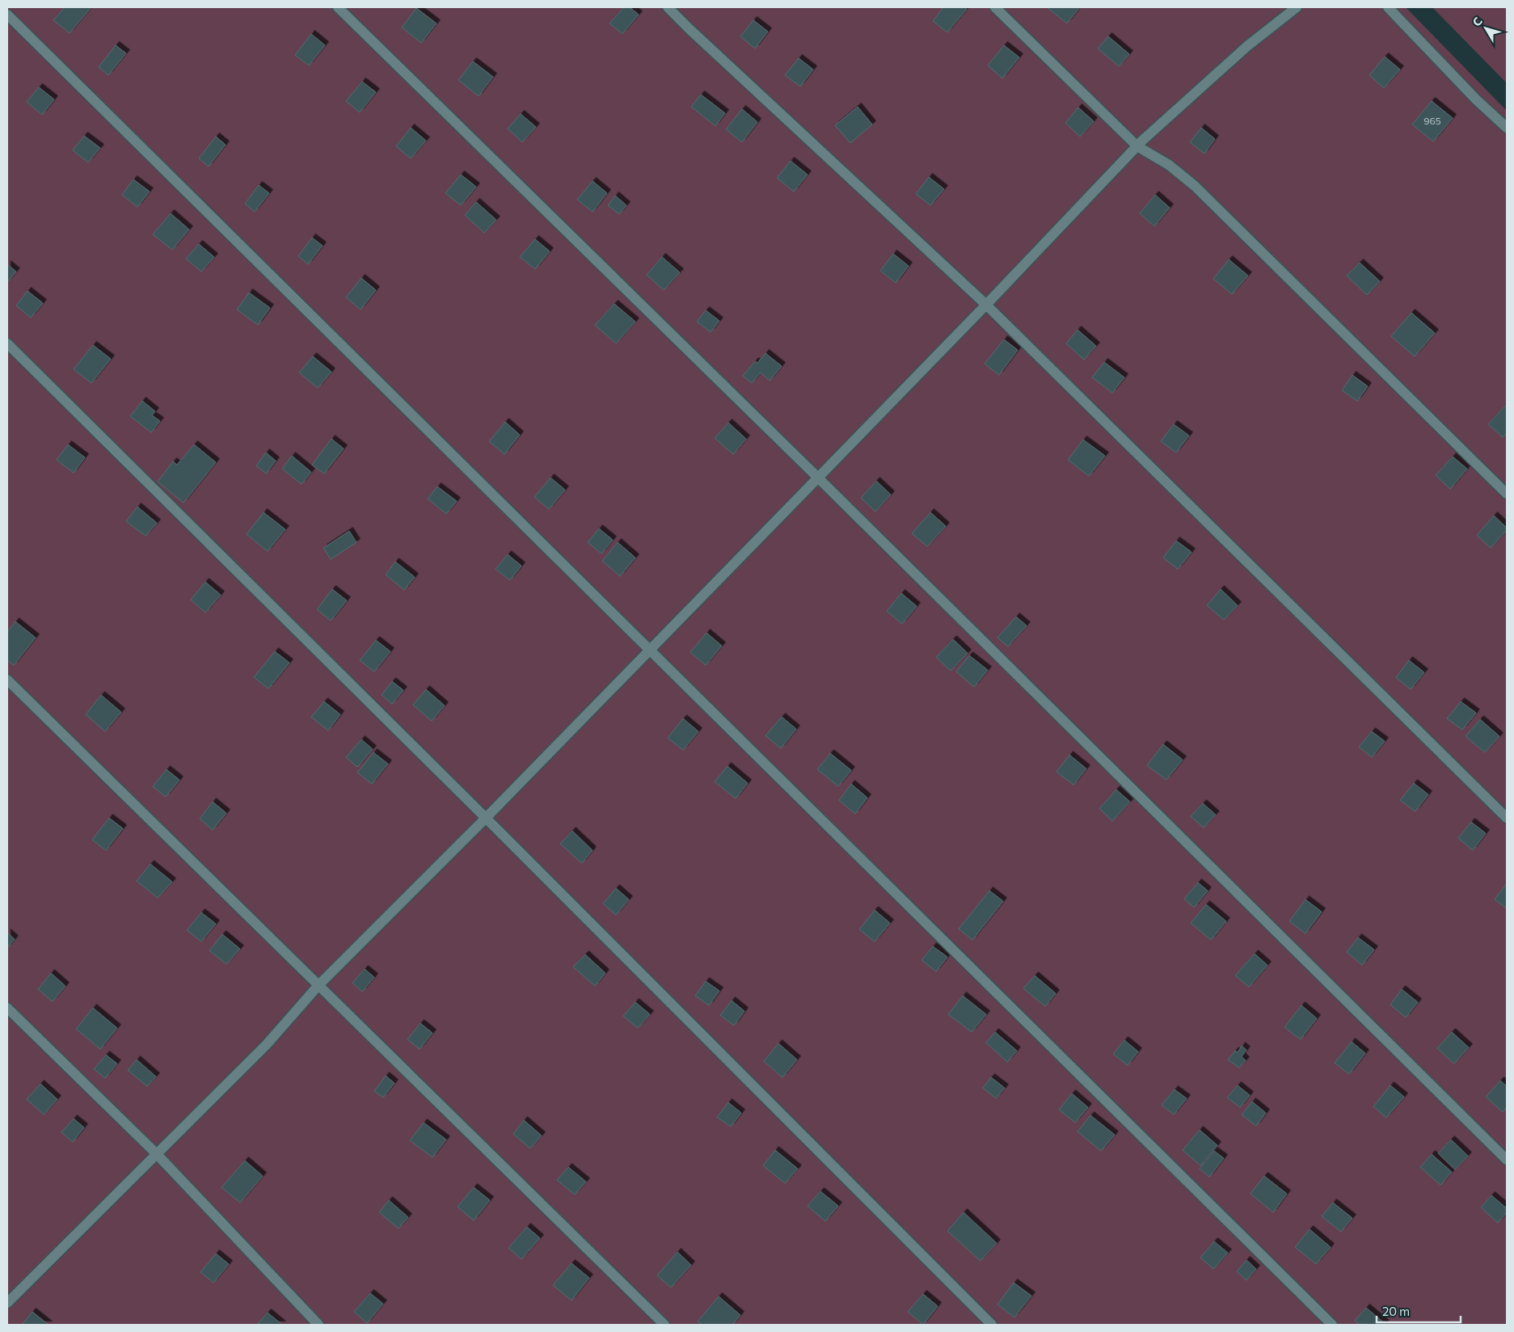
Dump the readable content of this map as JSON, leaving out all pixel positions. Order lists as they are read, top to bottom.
{
  "house_numbers": ["965"],
  "scale_bar": "20 m",
  "north": "top left"
}
